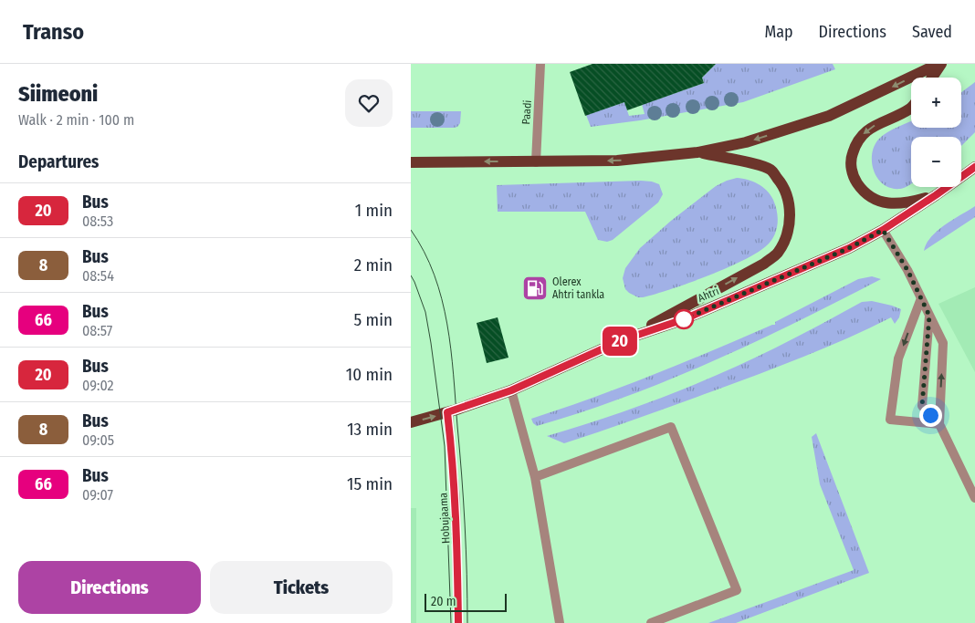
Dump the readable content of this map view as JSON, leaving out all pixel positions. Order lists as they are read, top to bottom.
{
  "streets": {
    "main road": ["Ahtri"],
    "street": ["Paadi", "Hobujaama"]
  },
  "crossings": [
    ["Ahtri", "Hobujaama"]
  ],
  "places": {
    "fuel station": ["Olerex Ahtri tankla"]
  },
  "lines": ["bus line 20"],
  "scale_bar": "20 m",
  "page": {
    "header": "Transo",
    "nav": ["Map", "Directions", "Saved"],
    "heading": [
      ["Siimeoni", "Walk · 2 min · 100 m"],
      "Departures"
    ],
    "on_map": "20",
    "map_buttons": ["+", "−"],
    "list": [
      {
        "mark": "20",
        "name": "Bus",
        "note": "08:53",
        "value": "1 min"
      },
      {
        "mark": "8",
        "name": "Bus",
        "note": "08:54",
        "value": "2 min"
      },
      {
        "mark": "66",
        "name": "Bus",
        "note": "08:57",
        "value": "5 min"
      },
      {
        "mark": "20",
        "name": "Bus",
        "note": "09:02",
        "value": "10 min"
      },
      {
        "mark": "8",
        "name": "Bus",
        "note": "09:05",
        "value": "13 min"
      },
      {
        "mark": "66",
        "name": "Bus",
        "note": "09:07",
        "value": "15 min"
      }
    ],
    "buttons": ["Directions", "Tickets"],
    "scale": "20 m"
  }
}
